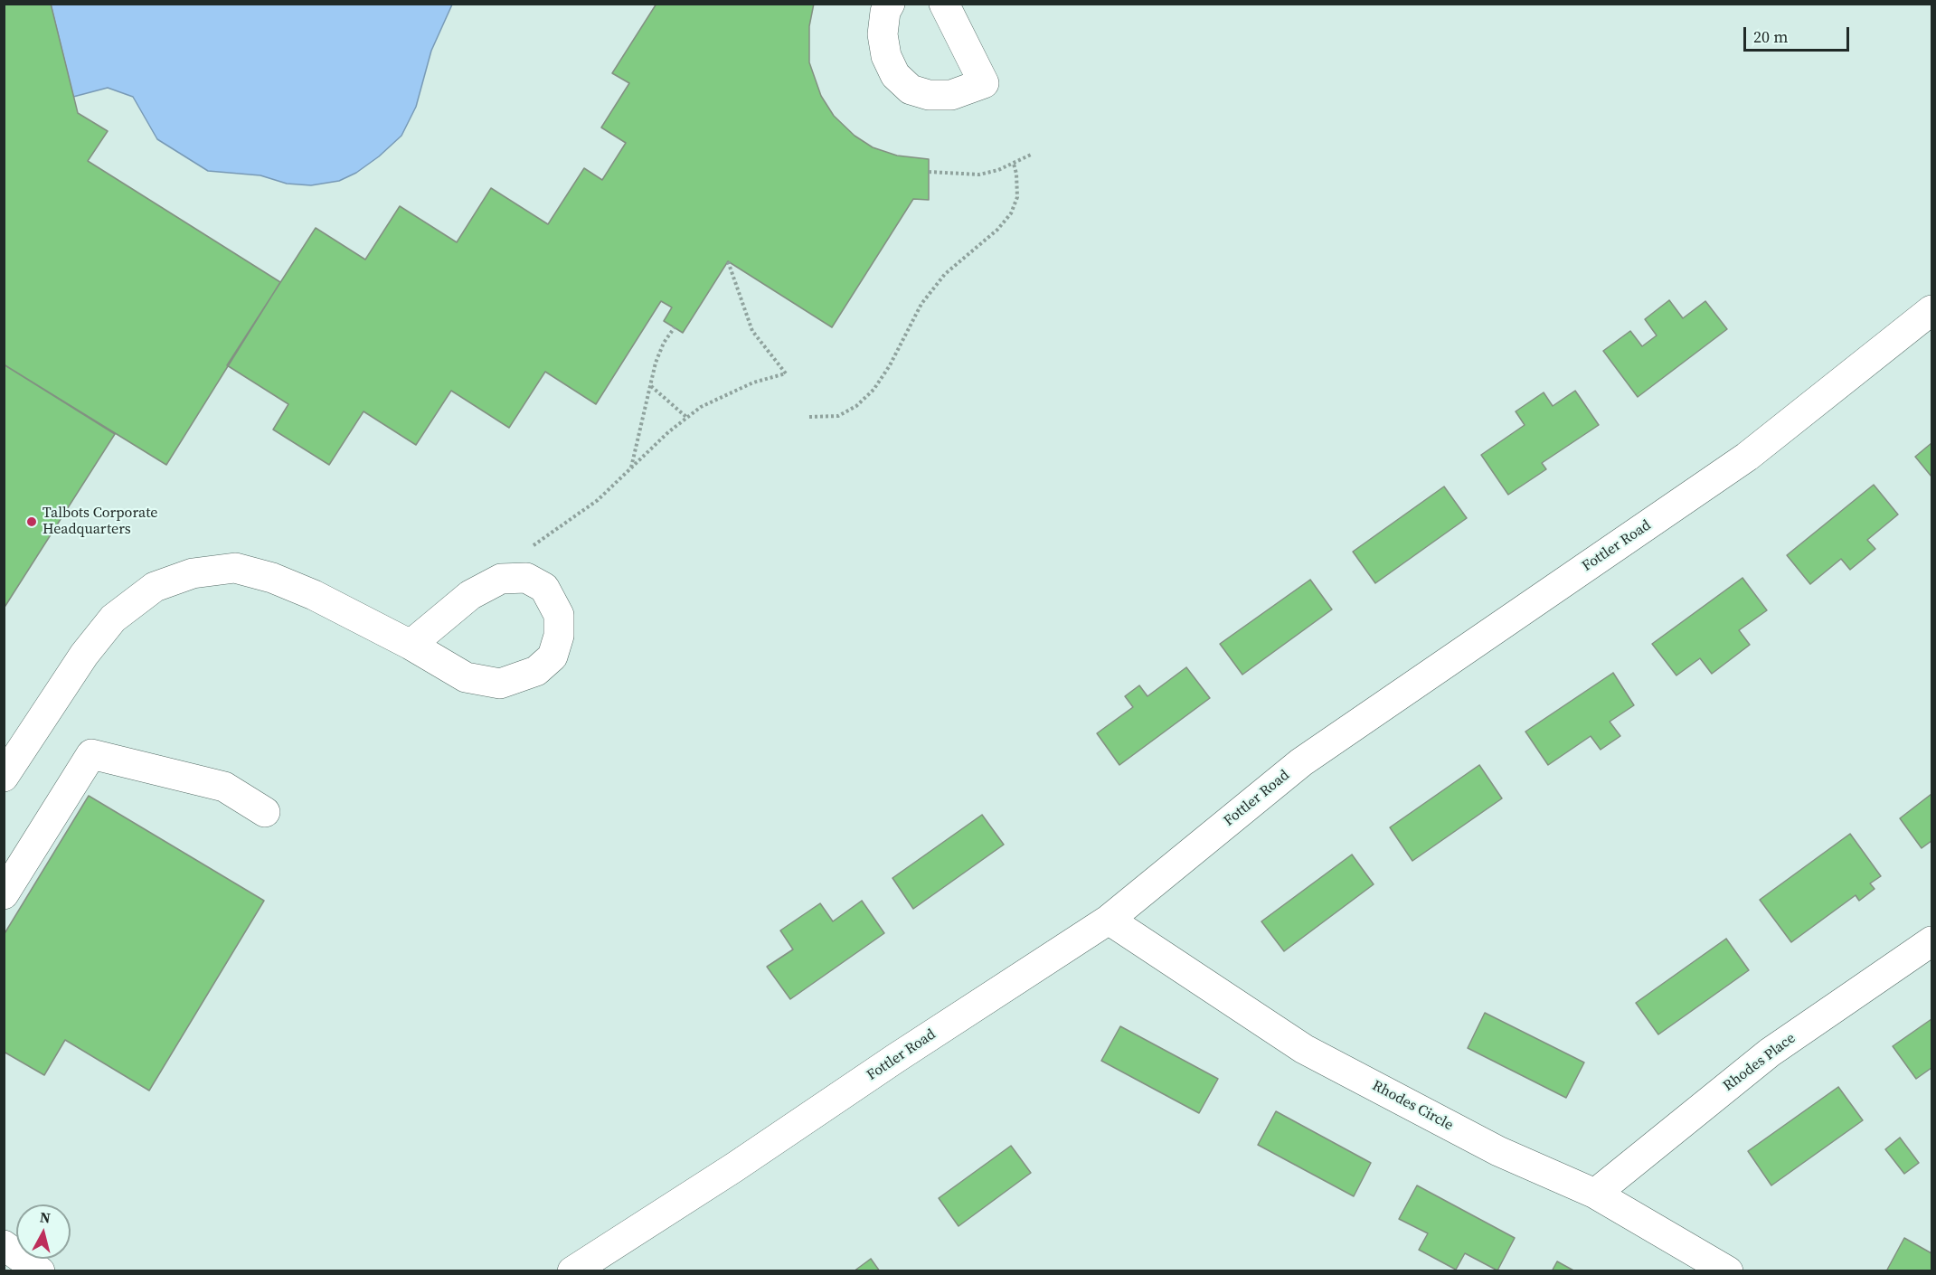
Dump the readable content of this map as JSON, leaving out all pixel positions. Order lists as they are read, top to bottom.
{
  "streets": {
    "street": ["Fottler Road", "Rhodes Place", "Rhodes Circle"]
  },
  "crossings": [
    ["Fottler Road", "Rhodes Circle"],
    ["Rhodes Place", "Rhodes Circle"]
  ],
  "places": ["Talbots Corporate Headquarters"],
  "scale_bar": "20 m",
  "north": "top"
}
